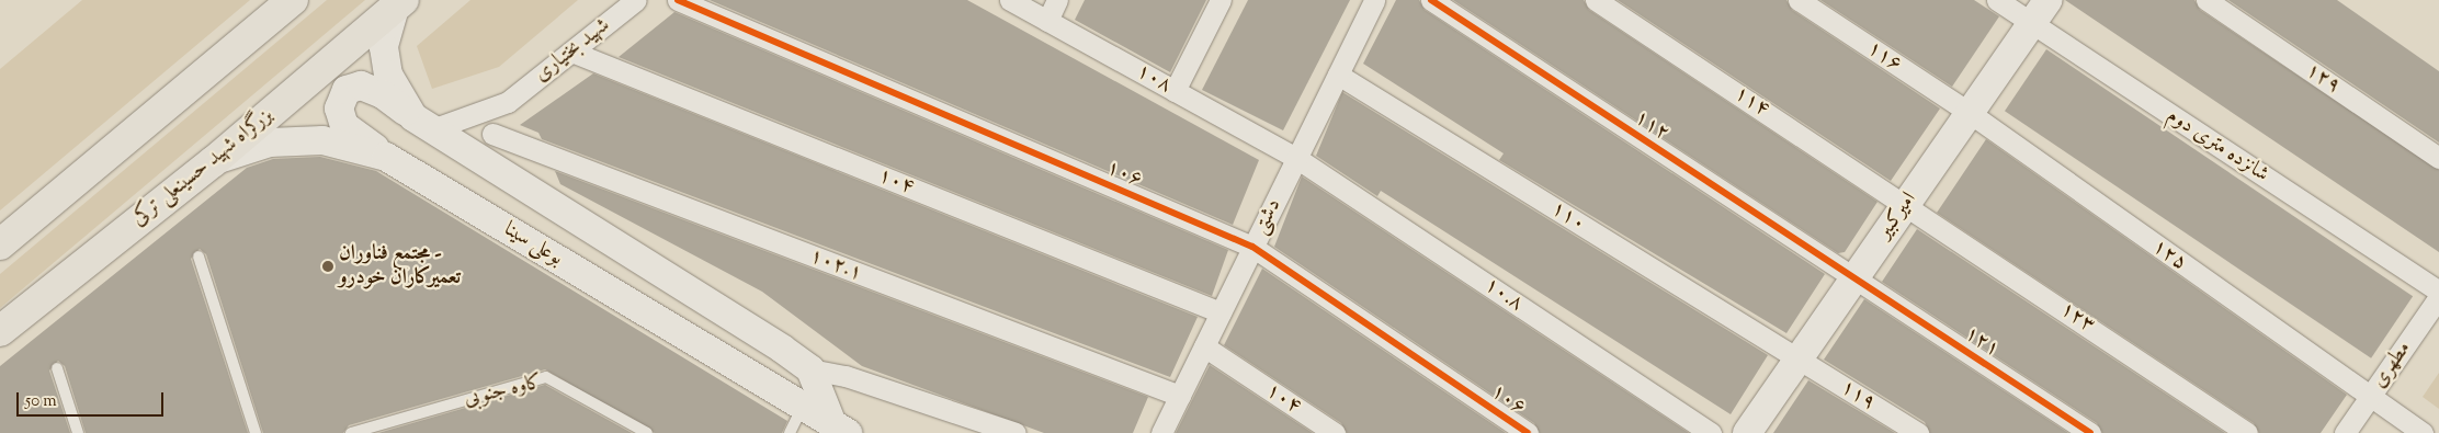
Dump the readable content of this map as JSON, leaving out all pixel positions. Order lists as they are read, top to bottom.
{
  "streets": {
    "highway": ["بزرگراه شهید حسینعلی ترکی"],
    "main road": ["امیرکبیر", "بوعلی سینا"],
    "street": [
      "شهید بختیاری",
      "۱۱۶",
      "۱۰۸",
      "۱۲۹",
      "۱۱۴",
      "۱۱۲",
      "شانزده متری دوم",
      "۱۰۶",
      "۱۰۴",
      "دشتی",
      "۱۱۰",
      "۱۲۵",
      "۱۰۲.۱",
      "۱۰.۸",
      "۱۲۳",
      "۱۲۱",
      "مطهری",
      "۱۱۹"
    ],
    "lane": ["کاوه جنوبی"]
  },
  "crossings": [
    ["شهید بختیاری", "۱۰۴"],
    ["۱۱۶", "امیرکبیر"],
    ["۱۱۶", "۱۲۵"],
    ["۱۰۸", "دشتی"],
    ["۱۰۸", "۱۰.۸"],
    ["۱۱۴", "امیرکبیر"],
    ["۱۱۴", "۱۲۳"],
    ["۱۱۲", "امیرکبیر"],
    ["۱۱۲", "۱۲۱"],
    ["شانزده متری دوم", "امیرکبیر"],
    ["بزرگراه شهید حسینعلی ترکی", "بوعلی سینا"],
    ["۱۰۶", "دشتی"],
    ["۱۰۴", "دشتی"],
    ["امیرکبیر", "۱۱۰"],
    ["امیرکبیر", "۱۲۵"],
    ["امیرکبیر", "۱۲۳"],
    ["امیرکبیر", "۱۲۱"],
    ["امیرکبیر", "۱۱۹"],
    ["دشتی", "۱۱۰"],
    ["دشتی", "۱۰۲.۱"],
    ["دشتی", "۱۰.۸"],
    ["۱۱۰", "۱۱۹"],
    ["۱۲۵", "مطهری"]
  ],
  "places": ["مجتمع فناوران - تعمیرکاران خودرو"],
  "scale_bar": "50 m"
}
